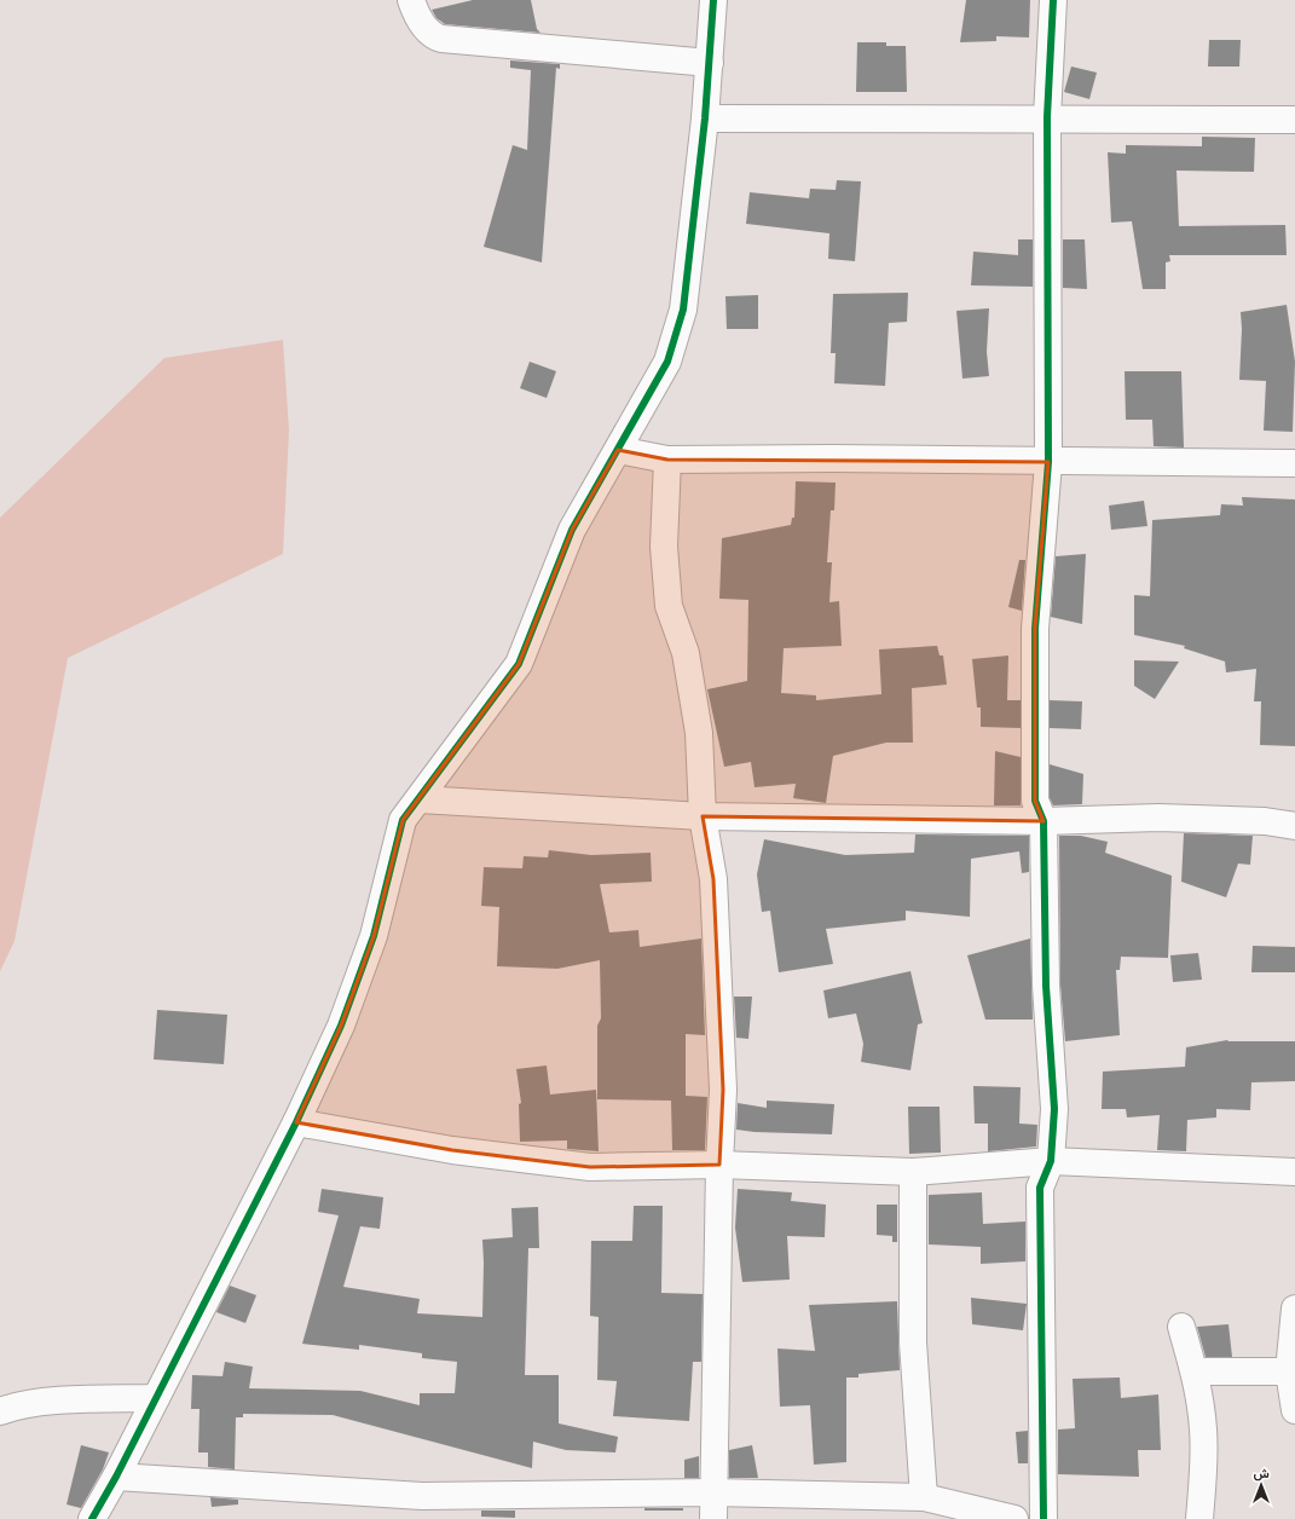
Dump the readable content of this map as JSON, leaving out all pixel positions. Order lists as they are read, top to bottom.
{
  "north": "top"
}
